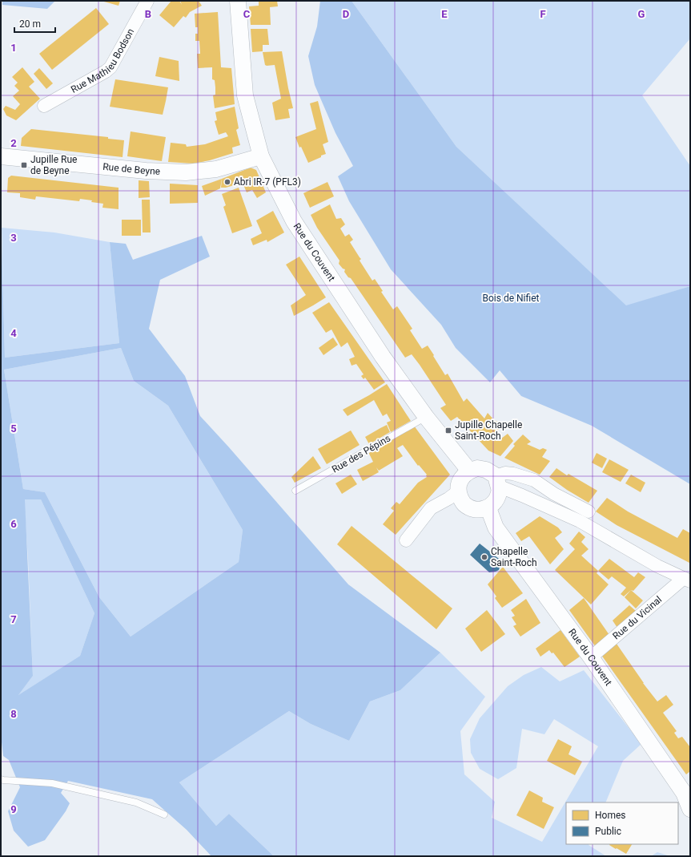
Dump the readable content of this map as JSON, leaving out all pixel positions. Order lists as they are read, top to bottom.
{
  "streets": {
    "street": [
      "Rue Mathieu Bodson",
      "Rue de Beyne",
      "Rue du Couvent",
      "Rue du Vicinal"
    ],
    "lane": ["Rue des Pépins"]
  },
  "crossings": [
    ["Rue de Beyne", "Rue du Couvent"],
    ["Rue du Couvent", "Rue des Pépins"],
    ["Rue du Couvent", "Rue du Vicinal"]
  ],
  "parks": ["Bois de Nifiet"],
  "places": {
    "transit": ["Jupille Rue de Beyne", "Jupille Chapelle Saint-Roch"],
    "other": ["Abri IR-7 (PFL3)", "Chapelle Saint-Roch"]
  },
  "legend": ["Homes", "Public"],
  "scale_bar": "20 m",
  "grid": {
    "columns": [
      "B",
      "C",
      "D",
      "E",
      "F",
      "G"
    ],
    "rows": [
      "1",
      "2",
      "3",
      "4",
      "5",
      "6",
      "7",
      "8",
      "9"
    ]
  }
}
